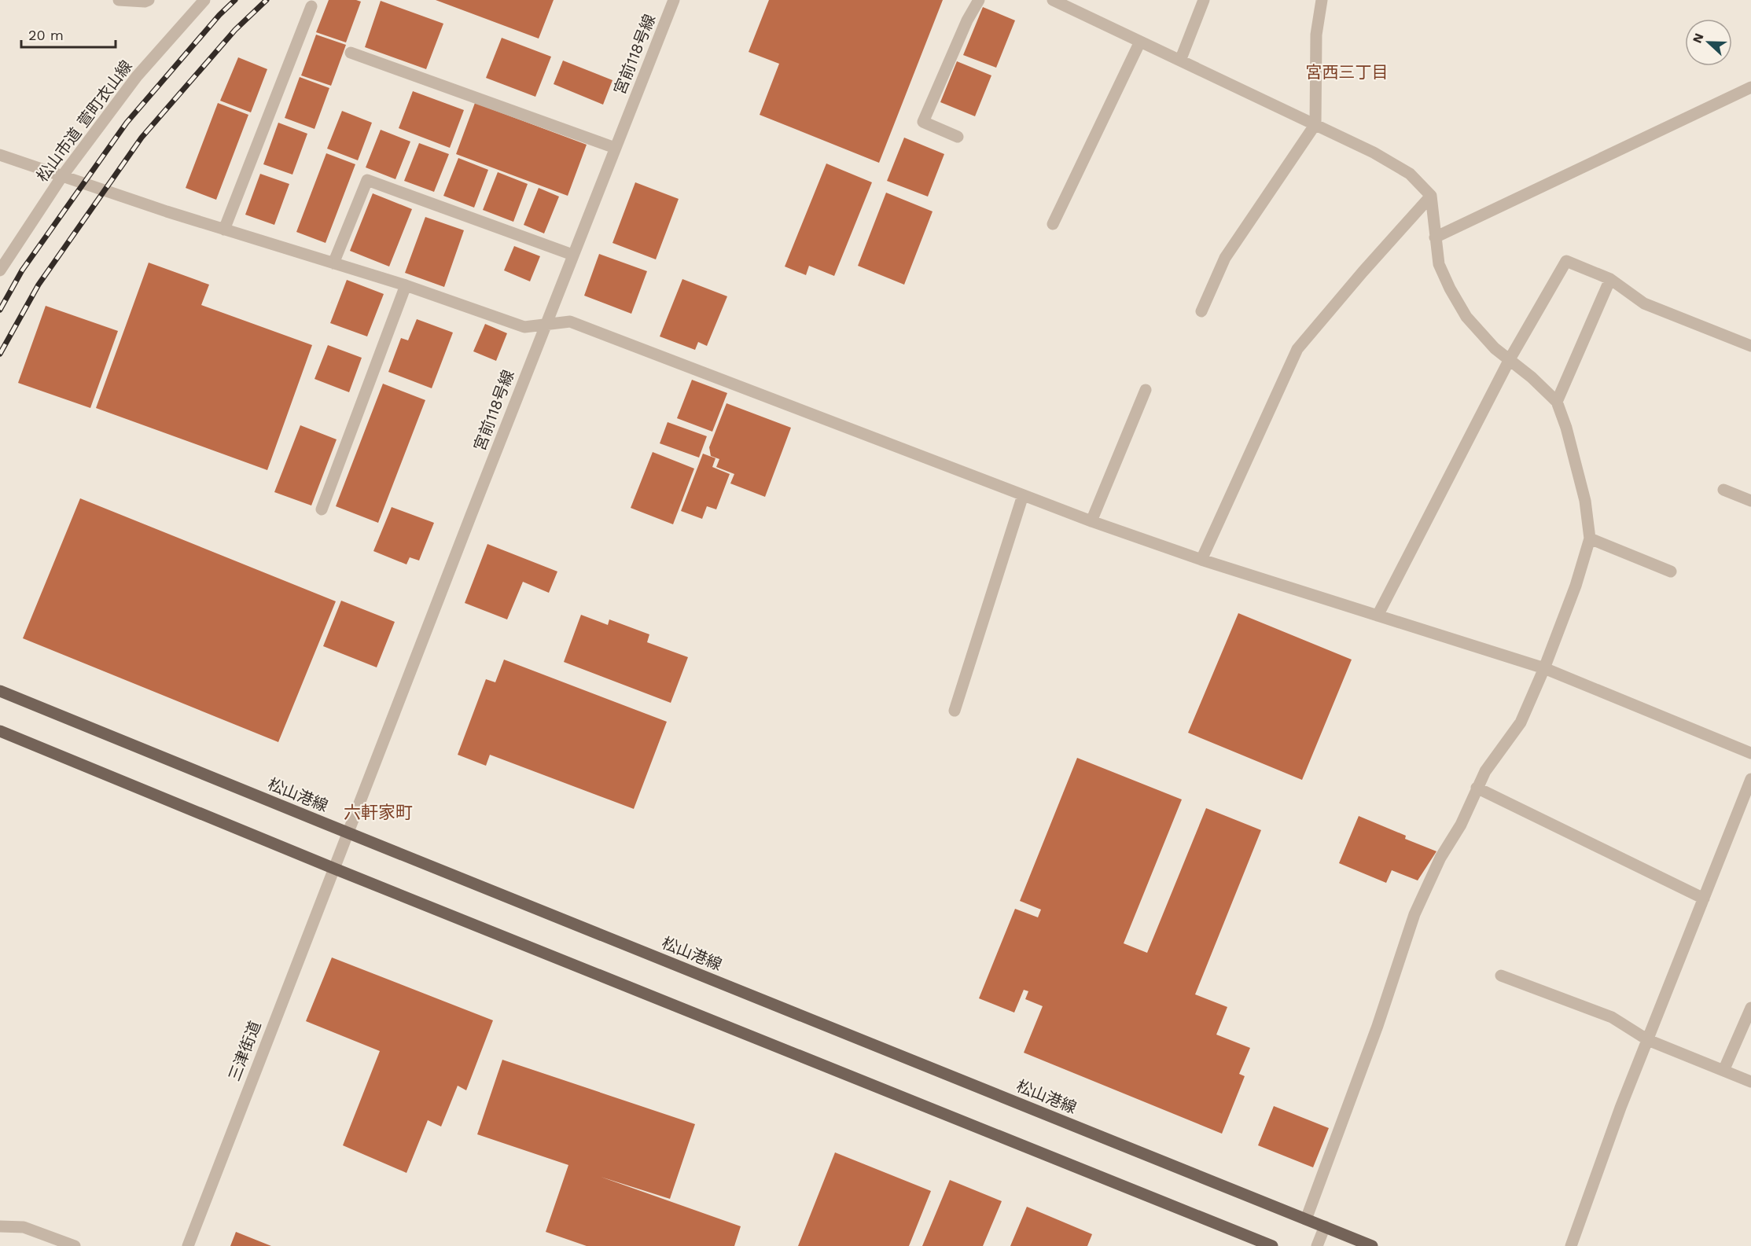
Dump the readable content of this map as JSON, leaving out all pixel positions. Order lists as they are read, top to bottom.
{
  "streets": {
    "main road": ["松山港線"],
    "street": ["宮前118号線", "松山市道 萱町衣山線", "三津街道"]
  },
  "crossings": [
    ["宮前118号線", "松山港線"],
    ["宮前118号線", "三津街道"]
  ],
  "districts": ["宮西三丁目", "六軒家町"],
  "scale_bar": "20 m",
  "north": "left"
}
